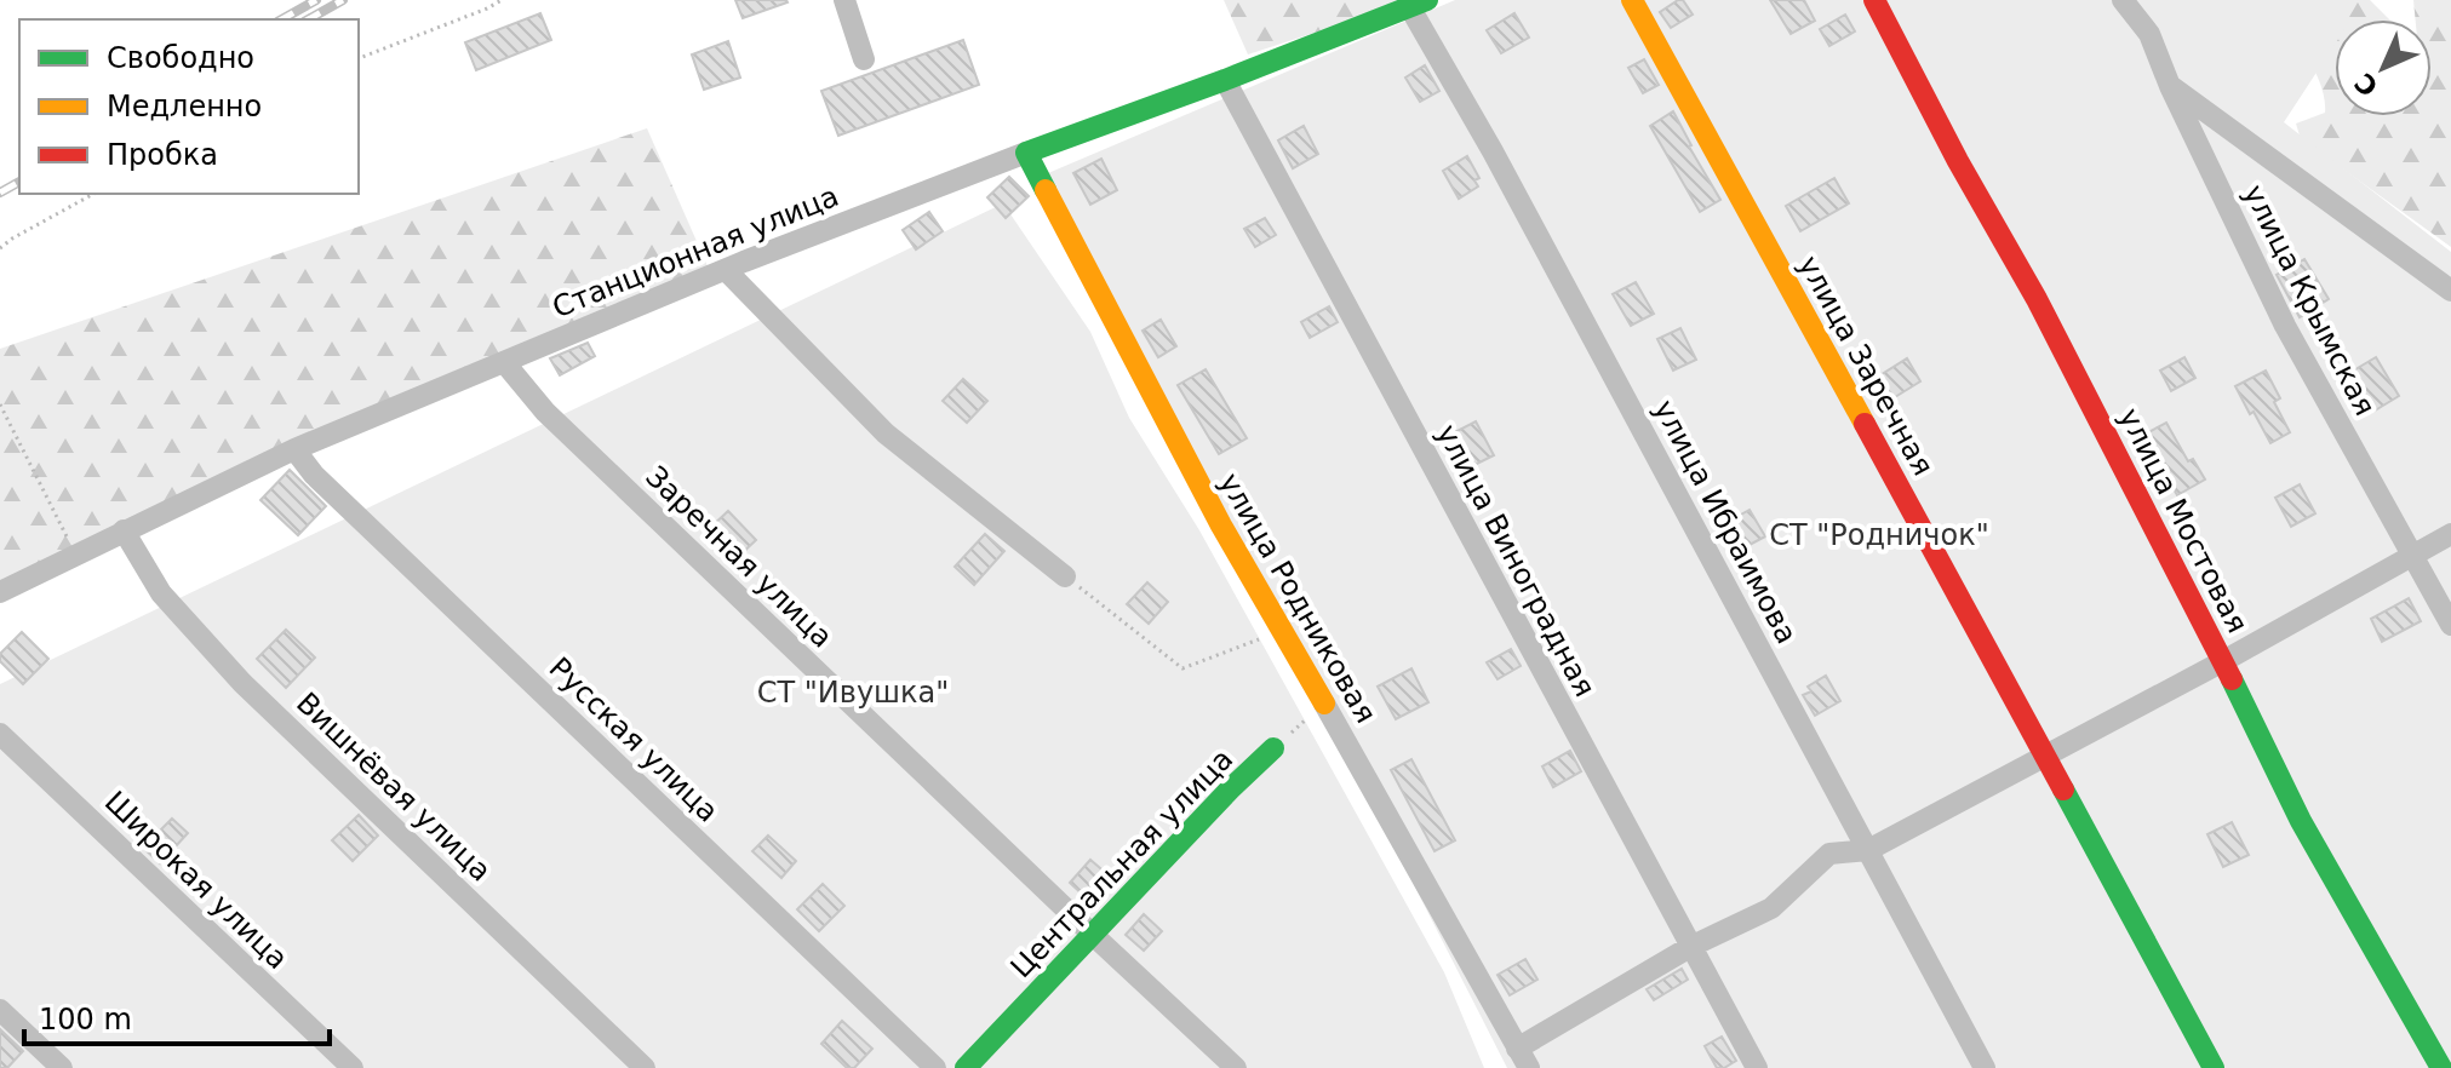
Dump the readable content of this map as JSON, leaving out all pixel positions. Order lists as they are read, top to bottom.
{
  "streets": {
    "street": [
      "Станционная улица",
      "улица Крымская",
      "улица Заречная",
      "улица Мостовая",
      "улица Ибраимова",
      "Заречная улица",
      "улица Виноградная",
      "улица Родниковая",
      "Русская улица",
      "Вишнёвая улица",
      "Центральная улица",
      "Широкая улица"
    ]
  },
  "crossings": [
    ["Станционная улица", "улица Ибраимова"],
    ["Станционная улица", "Заречная улица"],
    ["Станционная улица", "улица Виноградная"],
    ["Станционная улица", "улица Родниковая"],
    ["Станционная улица", "Русская улица"],
    ["Станционная улица", "Вишнёвая улица"],
    ["Заречная улица", "Центральная улица"],
    ["улица Родниковая", "Центральная улица"]
  ],
  "parks": ["СТ \"Родничок\"", "СТ \"Ивушка\""],
  "legend": ["Свободно", "Медленно", "Пробка"],
  "scale_bar": "100 m",
  "north": "bottom left"
}
